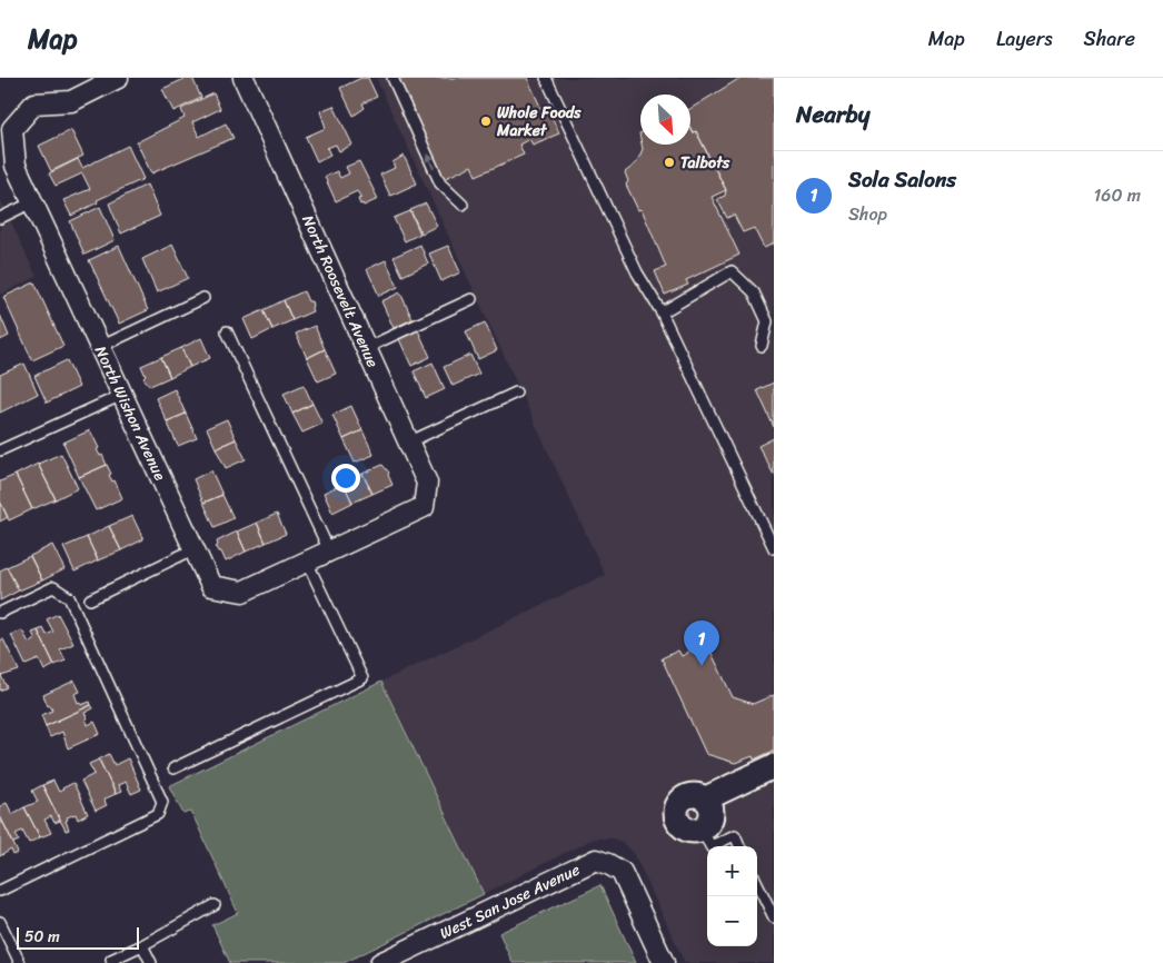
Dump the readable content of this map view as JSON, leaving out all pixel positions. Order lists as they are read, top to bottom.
{
  "streets": {
    "street": ["North Roosevelt Avenue", "North Wishon Avenue", "West San Jose Avenue"]
  },
  "crossings": [
    ["North Roosevelt Avenue", "North Wishon Avenue"]
  ],
  "places": ["Whole Foods Market", "Talbots"],
  "scale_bar": "50 m",
  "north": "bottom right",
  "page": {
    "header": "Map",
    "nav": ["Map", "Layers", "Share"],
    "heading": "Nearby",
    "list": [
      {
        "mark": "1",
        "name": "Sola Salons",
        "note": "Shop",
        "value": "160 m"
      }
    ],
    "pins": "1",
    "map_buttons": ["+", "−"],
    "scale": "50 m"
  }
}
